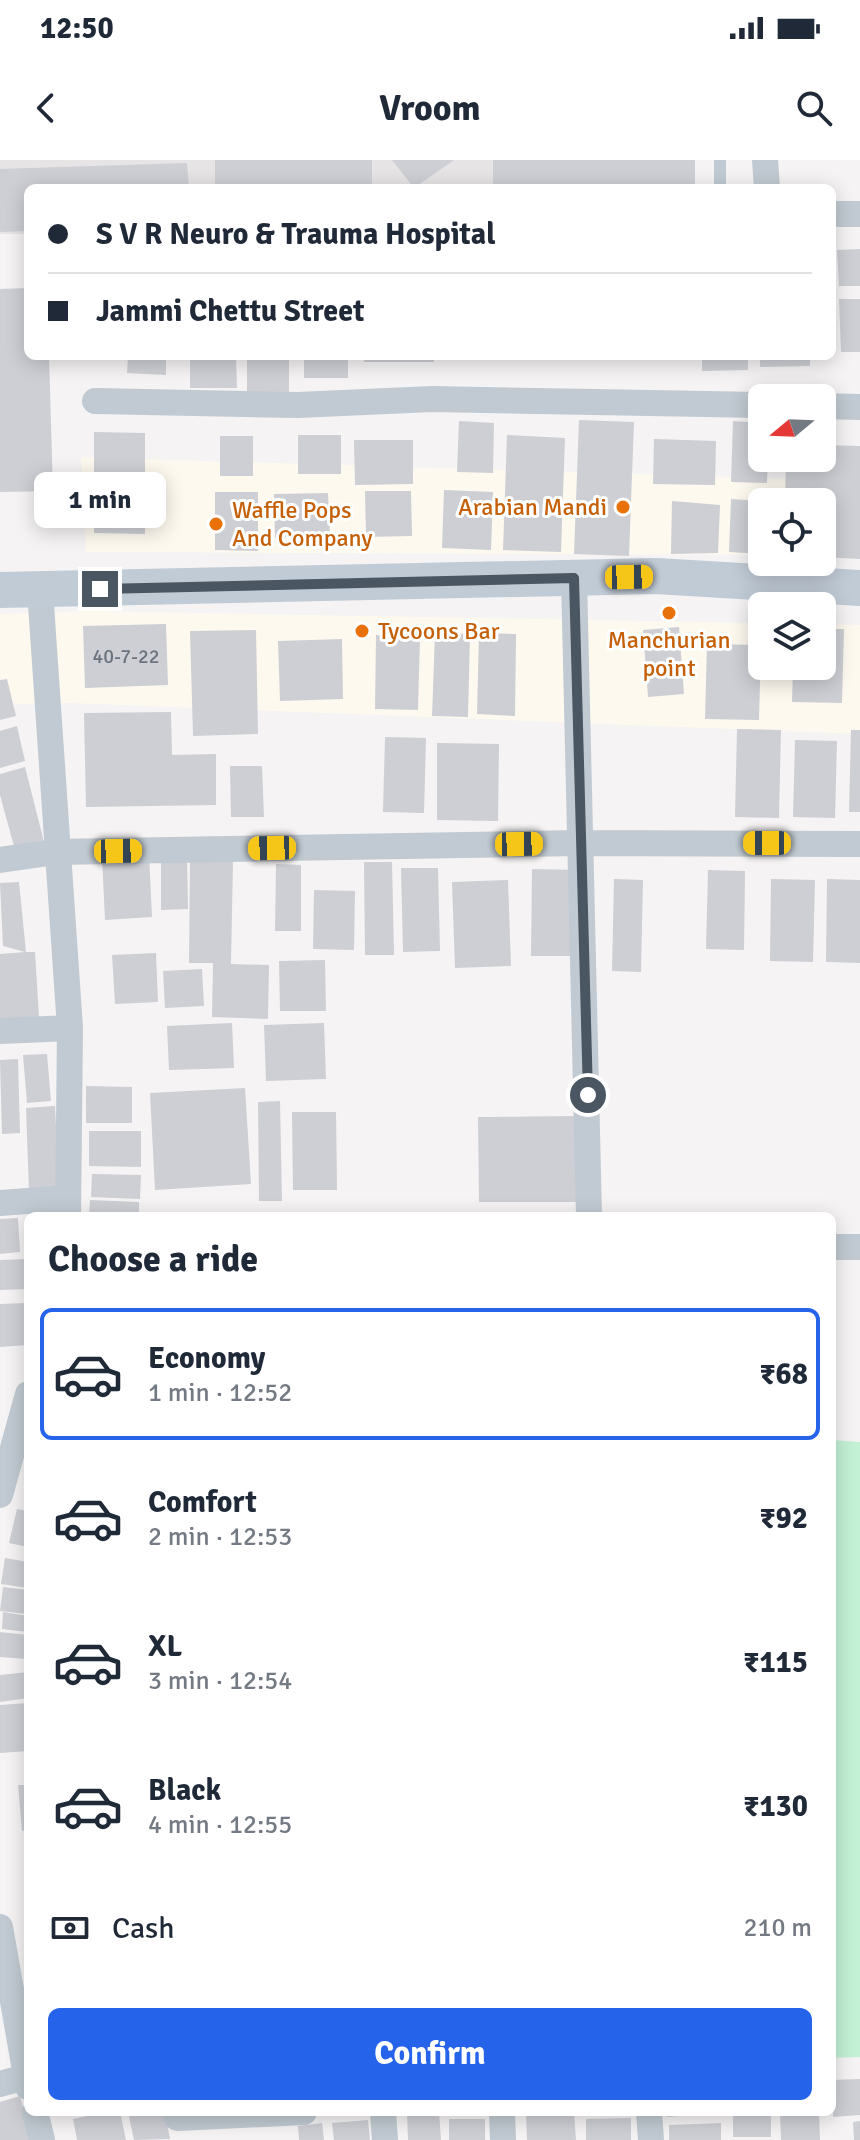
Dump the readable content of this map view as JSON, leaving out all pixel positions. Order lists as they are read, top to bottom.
{
  "places": [
    "Arabian Mandi",
    "Waffle Pops And Company",
    "Manchurian point",
    "Tycoons Bar"
  ],
  "house_numbers": ["40-7-22"],
  "north": "left",
  "page": {
    "status": "12:50",
    "header": "Vroom",
    "banner": ["S V R Neuro & Trauma Hospital", "Jammi Chettu Street"],
    "bubble": "1 min",
    "heading": "Choose a ride",
    "list": [
      {
        "name": "Economy",
        "note": "1 min · 12:52",
        "value": "₹68"
      },
      {
        "name": "Comfort",
        "note": "2 min · 12:53",
        "value": "₹92"
      },
      {
        "name": "XL",
        "note": "3 min · 12:54",
        "value": "₹115"
      },
      {
        "name": "Black",
        "note": "4 min · 12:55",
        "value": "₹130"
      }
    ],
    "pay": ["Cash", "210 m"],
    "buttons": "Confirm"
  }
}
